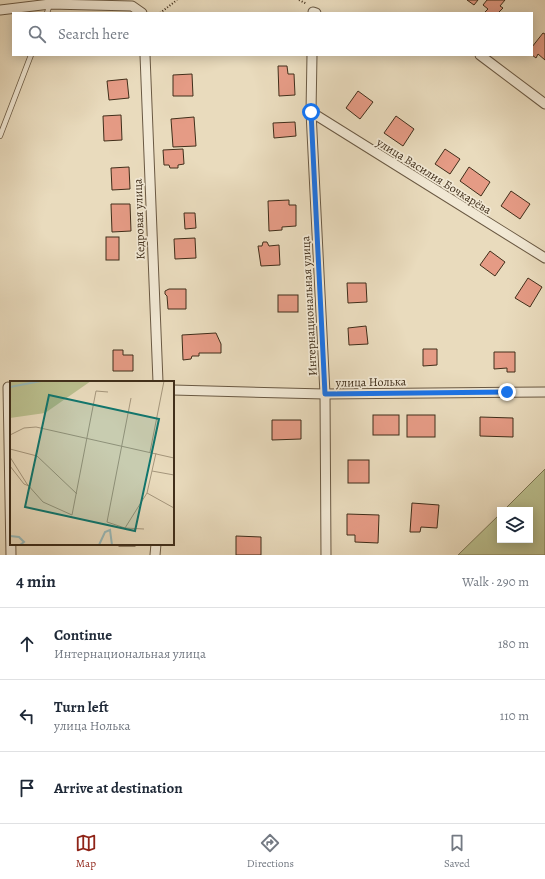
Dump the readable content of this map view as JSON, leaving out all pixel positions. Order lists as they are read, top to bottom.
{
  "streets": {
    "street": [
      "улица Василия Бочкарёва",
      "Кедровая улица",
      "Интернациональная улица",
      "улица Нолька"
    ]
  },
  "crossings": [
    ["улица Василия Бочкарёва", "Интернациональная улица"],
    ["Интернациональная улица", "улица Нолька"]
  ],
  "page": {
    "search": "Search here",
    "heading": ["4 min", "Walk · 290 m"],
    "list": [
      ["Continue", "Интернациональная улица", "180 m"],
      ["Turn left", "улица Нолька", "110 m"],
      "Arrive at destination"
    ],
    "nav": ["Map", "Directions", "Saved"]
  }
}
